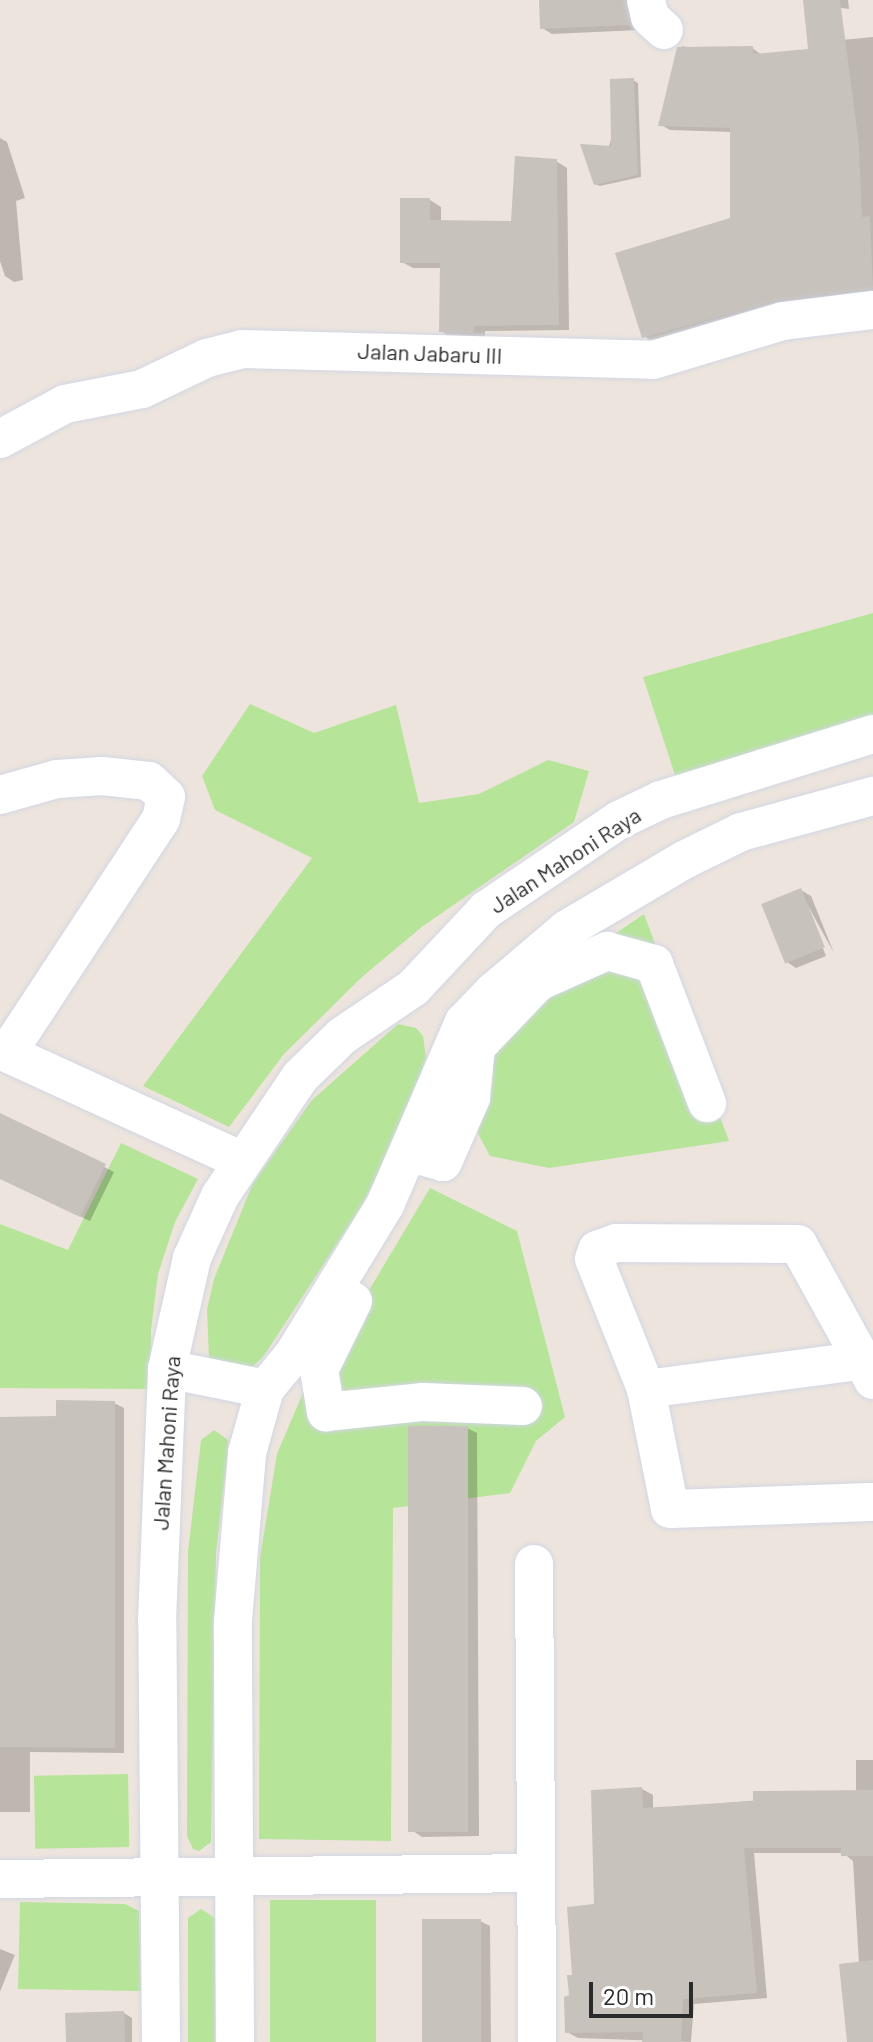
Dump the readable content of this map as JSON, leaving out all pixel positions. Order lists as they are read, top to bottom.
{
  "streets": {
    "street": ["Jalan Jabaru III", "Jalan Mahoni Raya"]
  },
  "scale_bar": "20 m"
}
